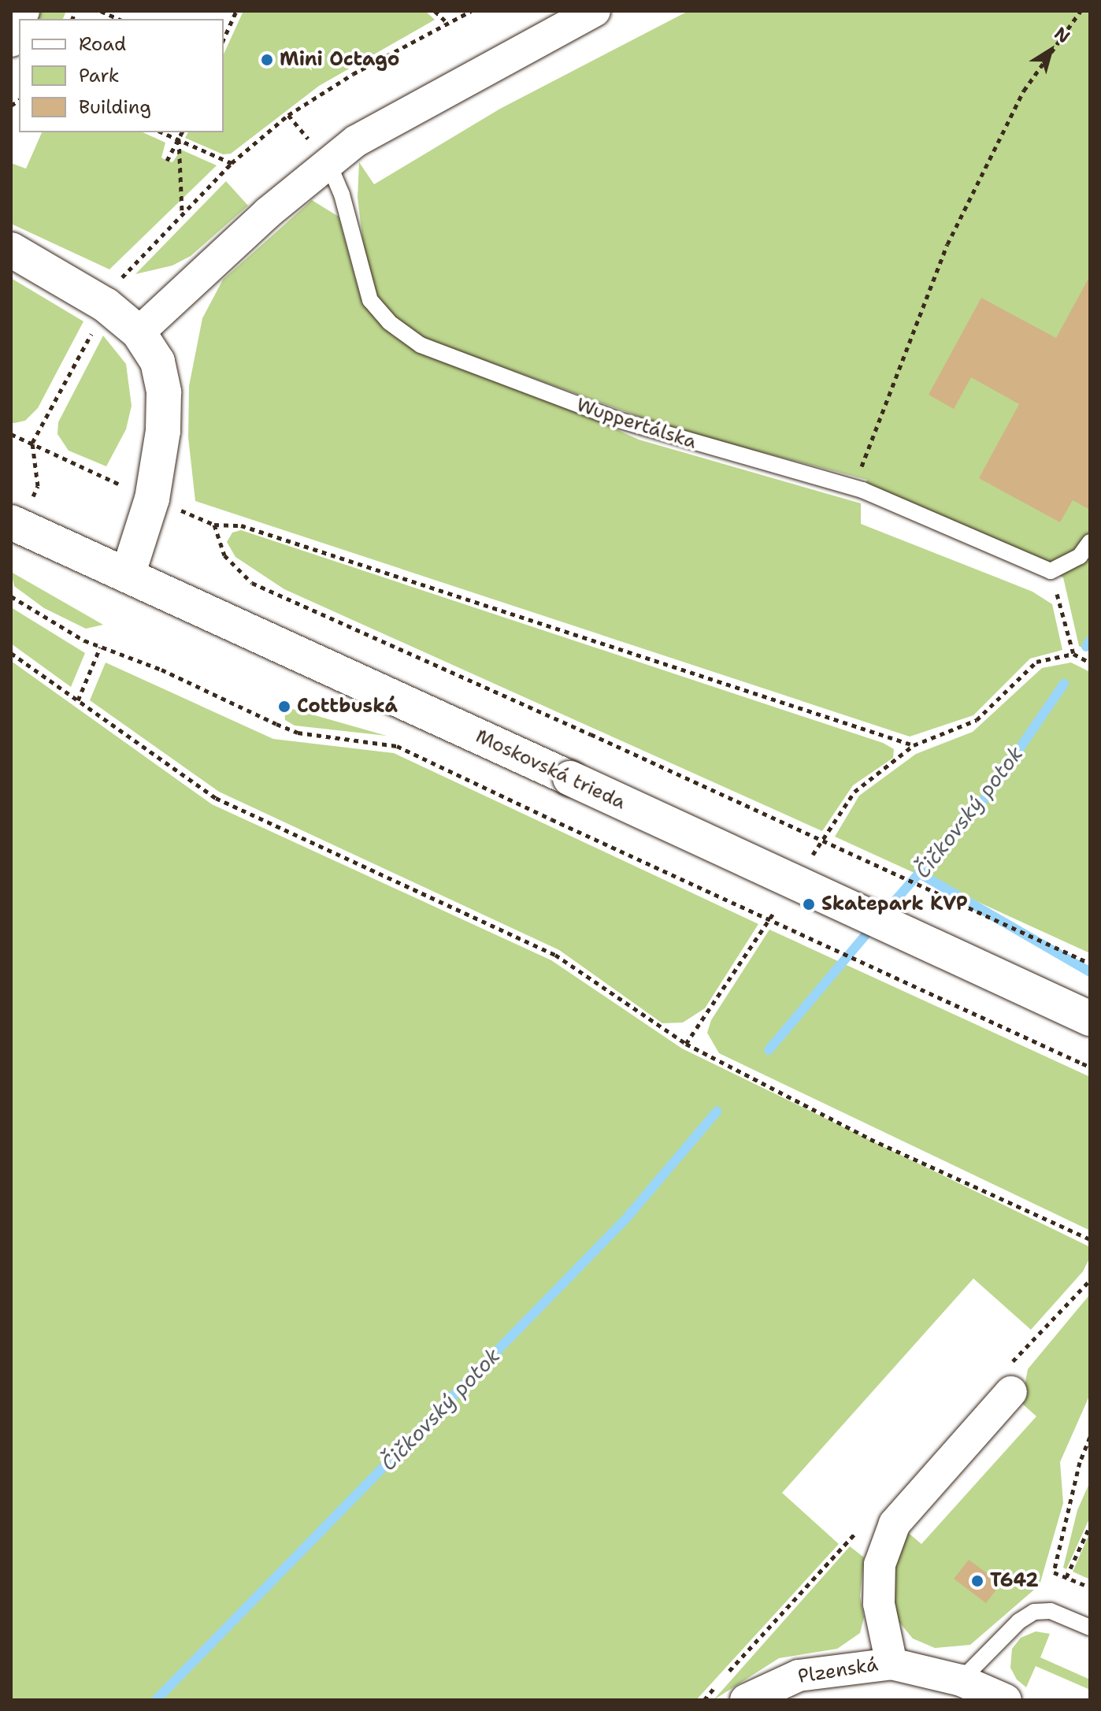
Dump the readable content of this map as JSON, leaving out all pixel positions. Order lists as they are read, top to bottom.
{
  "streets": {
    "street": ["Moskovská trieda", "Plzenská"],
    "lane": ["Wuppertálska"]
  },
  "water": ["Čičkovský potok"],
  "places": [
    "Mini Octago",
    "Cottbuská",
    "Skatepark KVP",
    "T642"
  ],
  "legend": ["Road", "Park", "Building"],
  "north": "top right"
}
